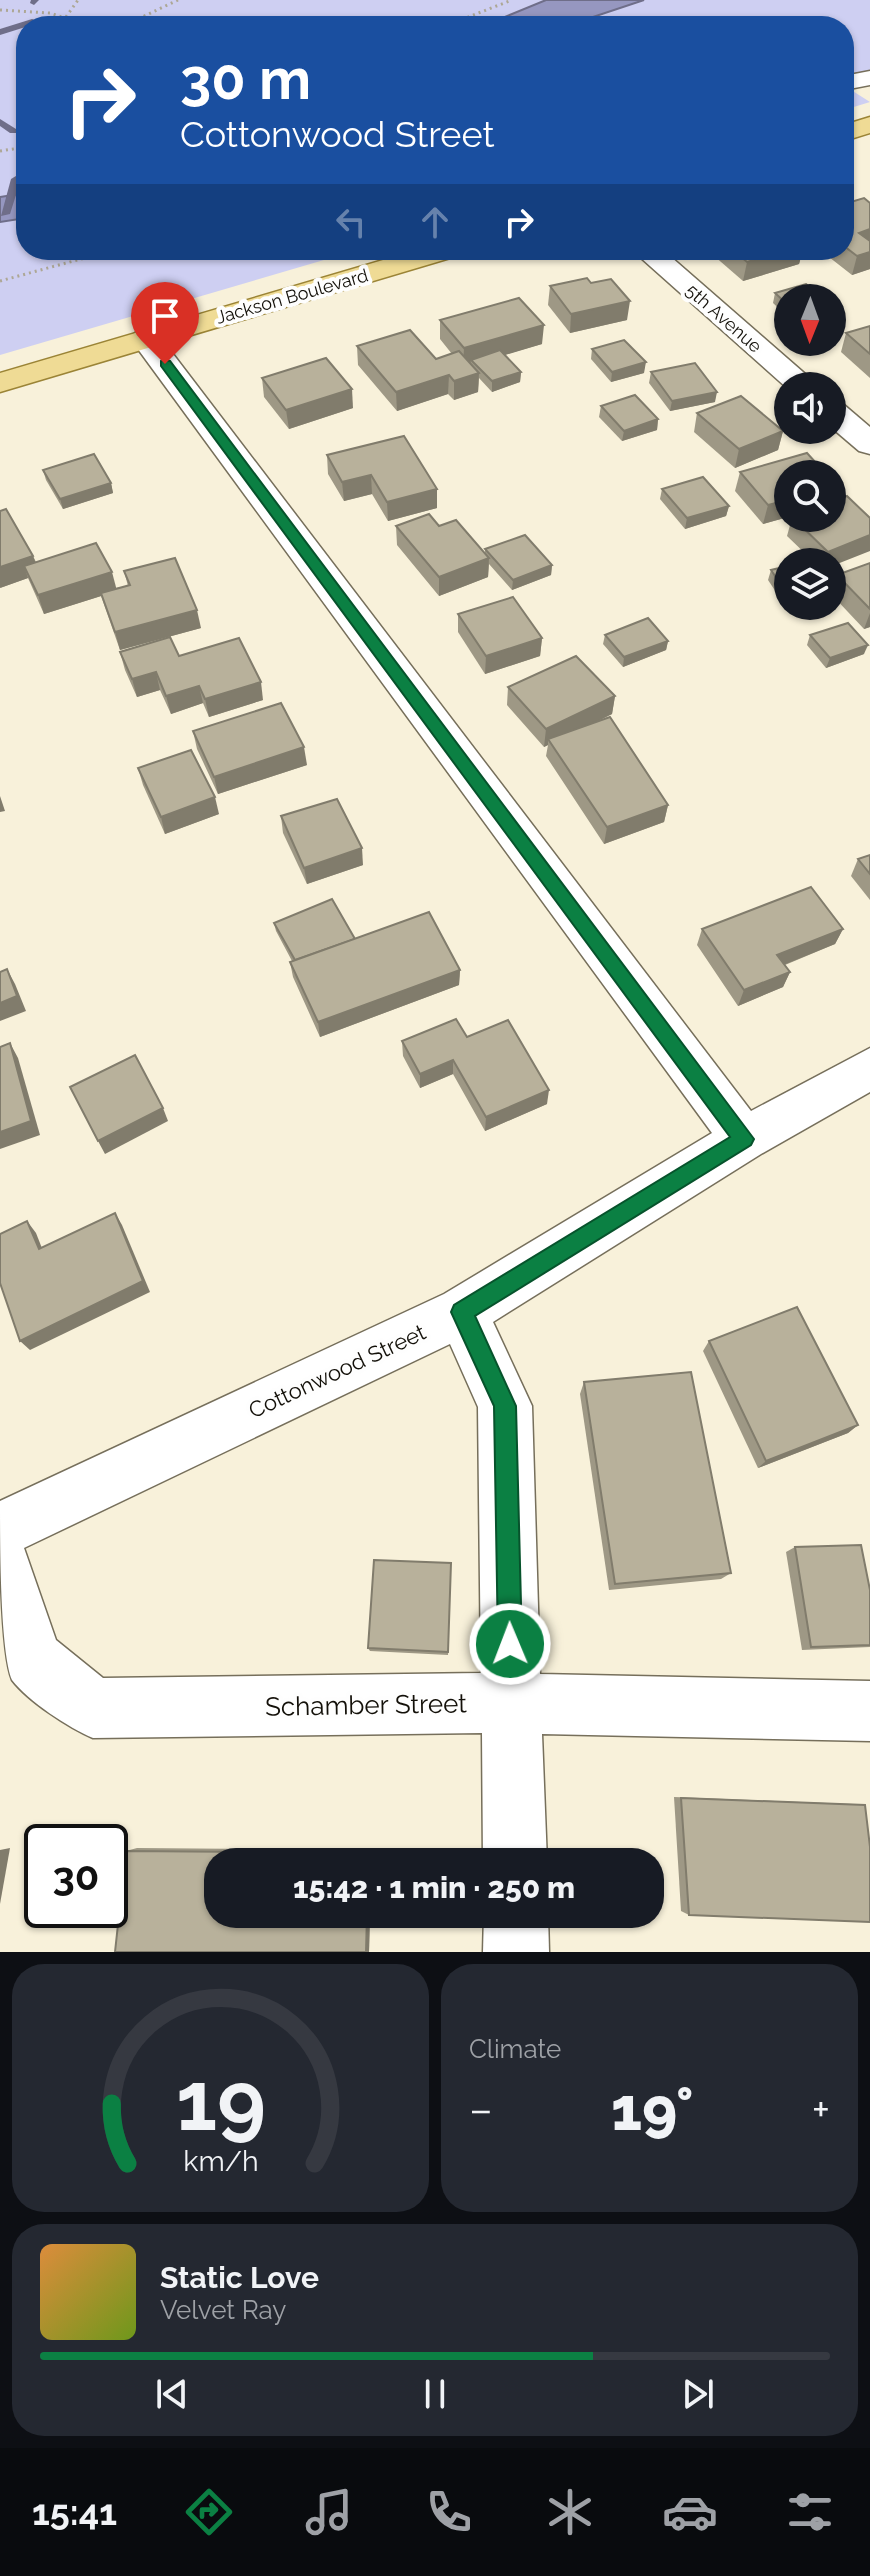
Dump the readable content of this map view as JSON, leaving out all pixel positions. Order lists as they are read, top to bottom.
{
  "streets": {
    "main road": ["Jackson Boulevard"],
    "street": ["5th Avenue", "Cottonwood Street", "Schamber Street"]
  },
  "north": "bottom",
  "page": {
    "turn": ["30 m", "Cottonwood Street"],
    "limit": "30",
    "trip": "15:42 · 1 min · 250 m",
    "tile": "Climate",
    "heat": ["−", "19°", "+"],
    "song": ["Static Love", "Velvet Ray"],
    "tabs": "15:41",
    "gauge": ["19", "km/h"]
  }
}
